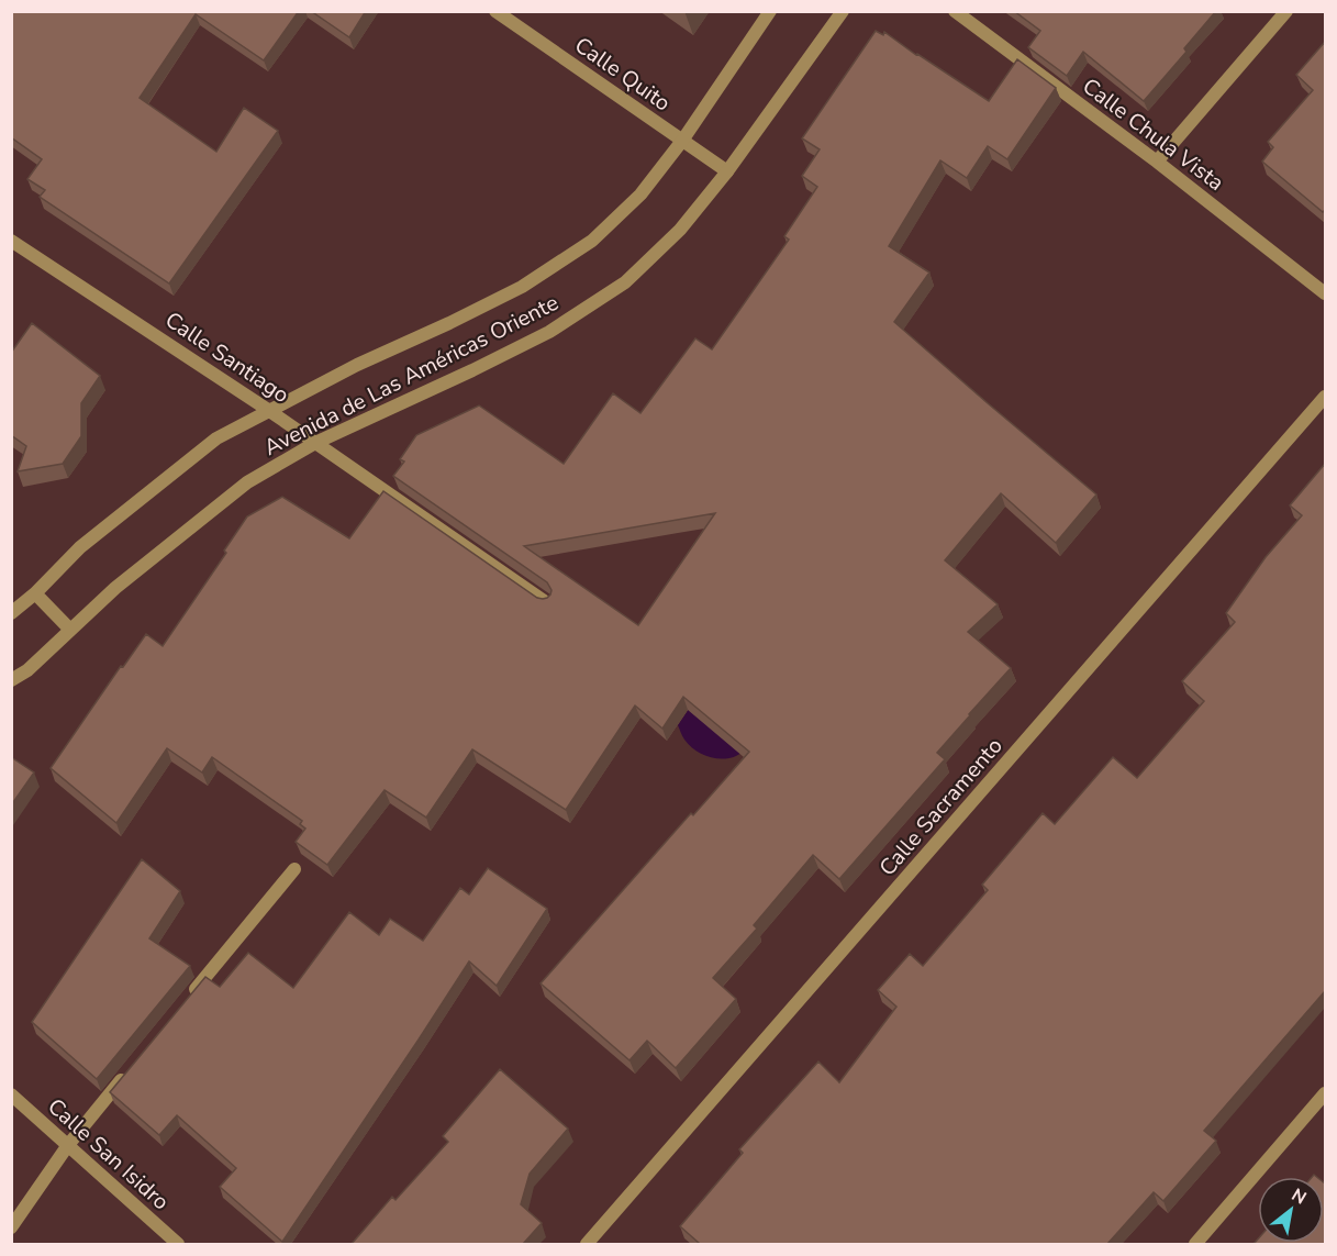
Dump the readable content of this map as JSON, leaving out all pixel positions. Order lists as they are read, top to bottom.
{
  "streets": {
    "street": [
      "Calle Quito",
      "Calle Chula Vista",
      "Calle Santiago",
      "Avenida de Las Américas Oriente",
      "Calle Sacramento",
      "Calle San Isidro"
    ]
  },
  "crossings": [
    ["Calle Quito", "Avenida de Las Américas Oriente"],
    ["Calle Santiago", "Avenida de Las Américas Oriente"]
  ],
  "north": "top right"
}
